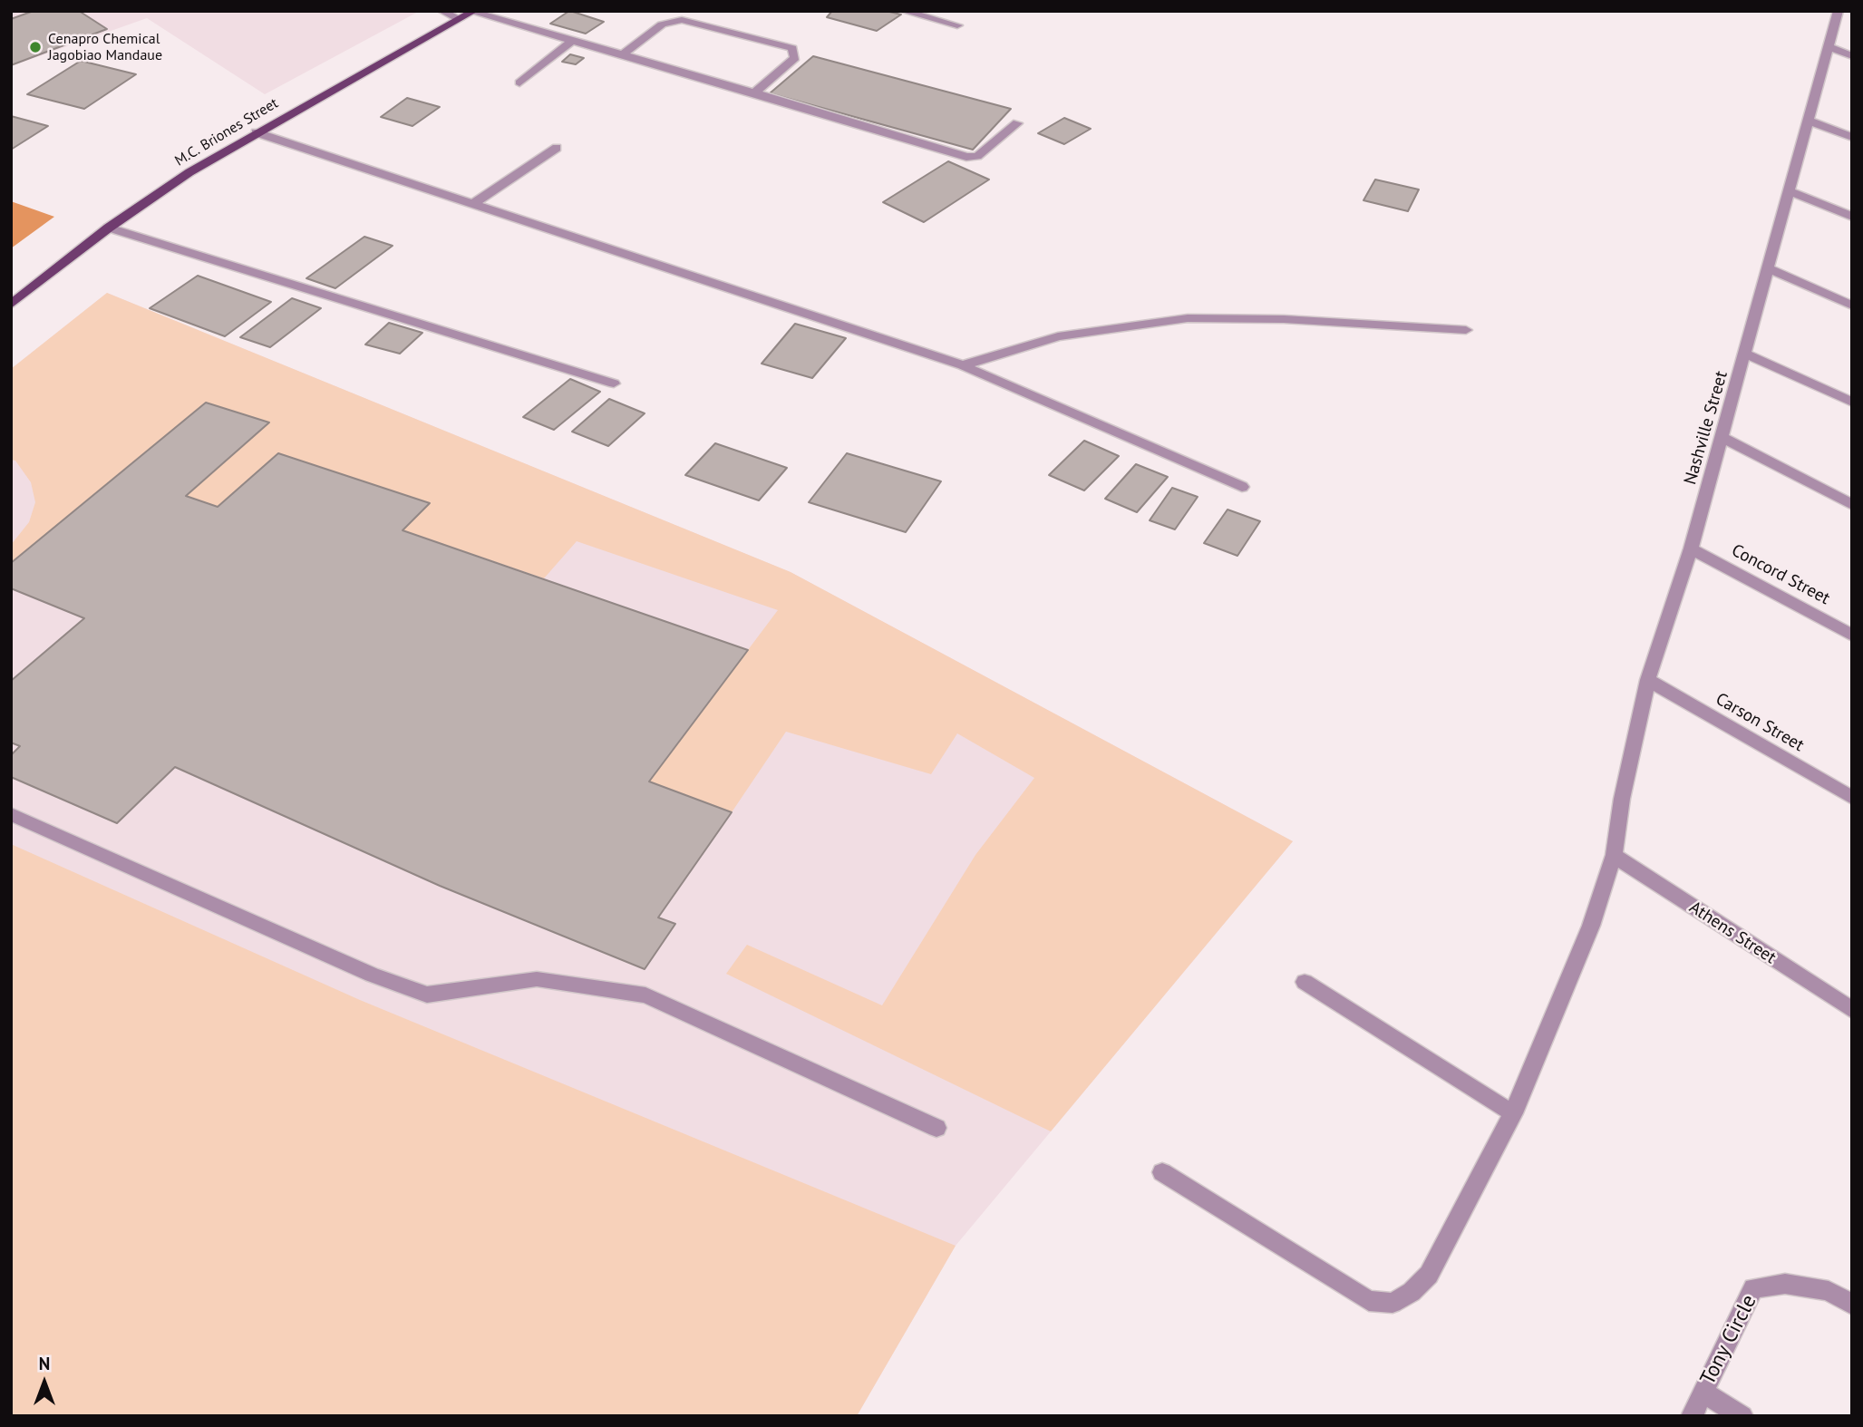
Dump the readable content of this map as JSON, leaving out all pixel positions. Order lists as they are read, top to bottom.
{
  "streets": {
    "main road": ["M.C. Briones Street"],
    "street": [
      "Nashville Street",
      "Concord Street",
      "Carson Street",
      "Athens Street",
      "Tony Circle"
    ]
  },
  "crossings": [
    ["Nashville Street", "Concord Street"],
    ["Nashville Street", "Carson Street"],
    ["Nashville Street", "Athens Street"]
  ],
  "places": ["Cenapro Chemical Jagobiao Mandaue"],
  "north": "top"
}
